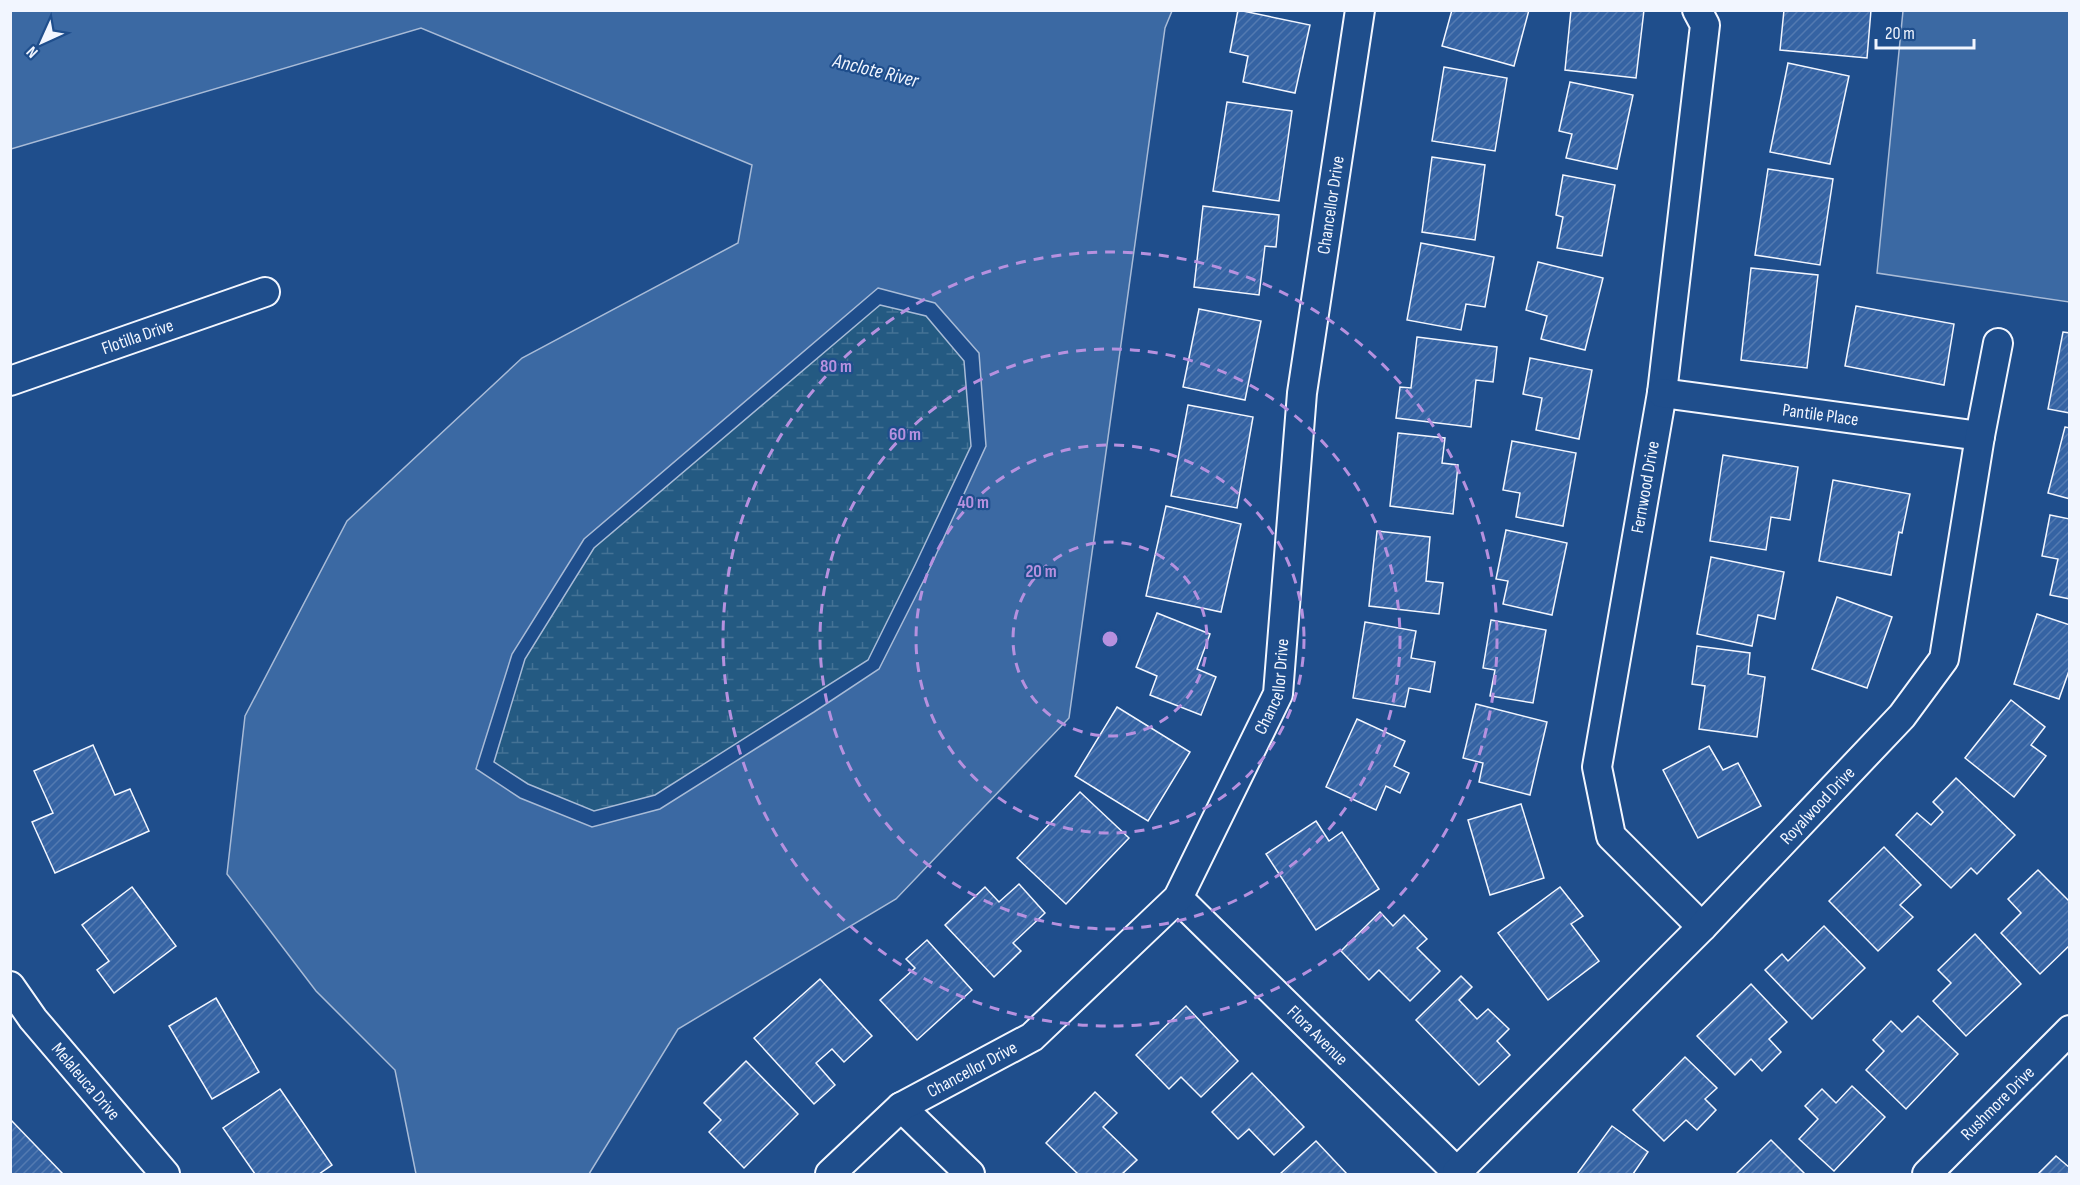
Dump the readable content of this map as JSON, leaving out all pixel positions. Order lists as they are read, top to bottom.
{
  "streets": {
    "street": [
      "Chancellor Drive",
      "Flotilla Drive",
      "Pantile Place",
      "Fernwood Drive",
      "Royalwood Drive",
      "Flora Avenue",
      "Melaleuca Drive",
      "Rushmore Drive"
    ]
  },
  "crossings": [
    ["Chancellor Drive", "Flora Avenue"],
    ["Pantile Place", "Fernwood Drive"],
    ["Pantile Place", "Royalwood Drive"],
    ["Fernwood Drive", "Royalwood Drive"],
    ["Royalwood Drive", "Flora Avenue"]
  ],
  "water": ["Anclote River"],
  "scale_bar": "20 m",
  "north": "bottom left",
  "rings": [
    "80 m",
    "60 m",
    "40 m",
    "20 m"
  ]
}
